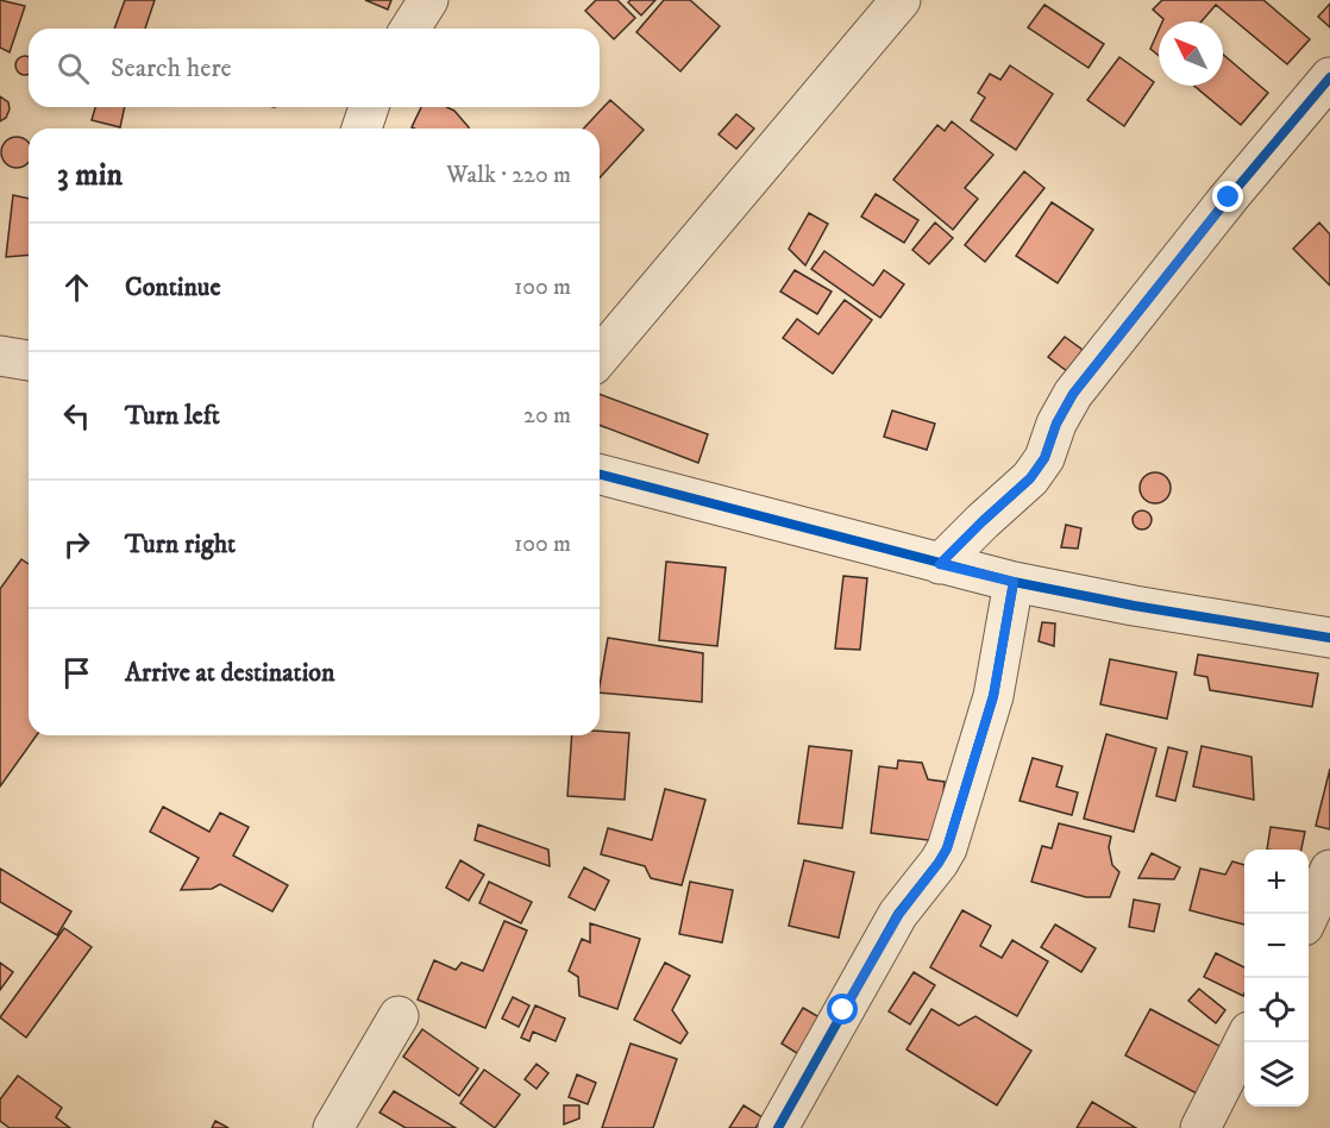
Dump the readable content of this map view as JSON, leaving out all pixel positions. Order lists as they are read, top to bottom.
{
  "north": "top left",
  "page": {
    "search": "Search here",
    "heading": ["3 min", "Walk · 220 m"],
    "list": [
      ["Continue", "100 m"],
      ["Turn left", "20 m"],
      ["Turn right", "100 m"],
      "Arrive at destination"
    ],
    "map_buttons": ["+", "−"]
  }
}
